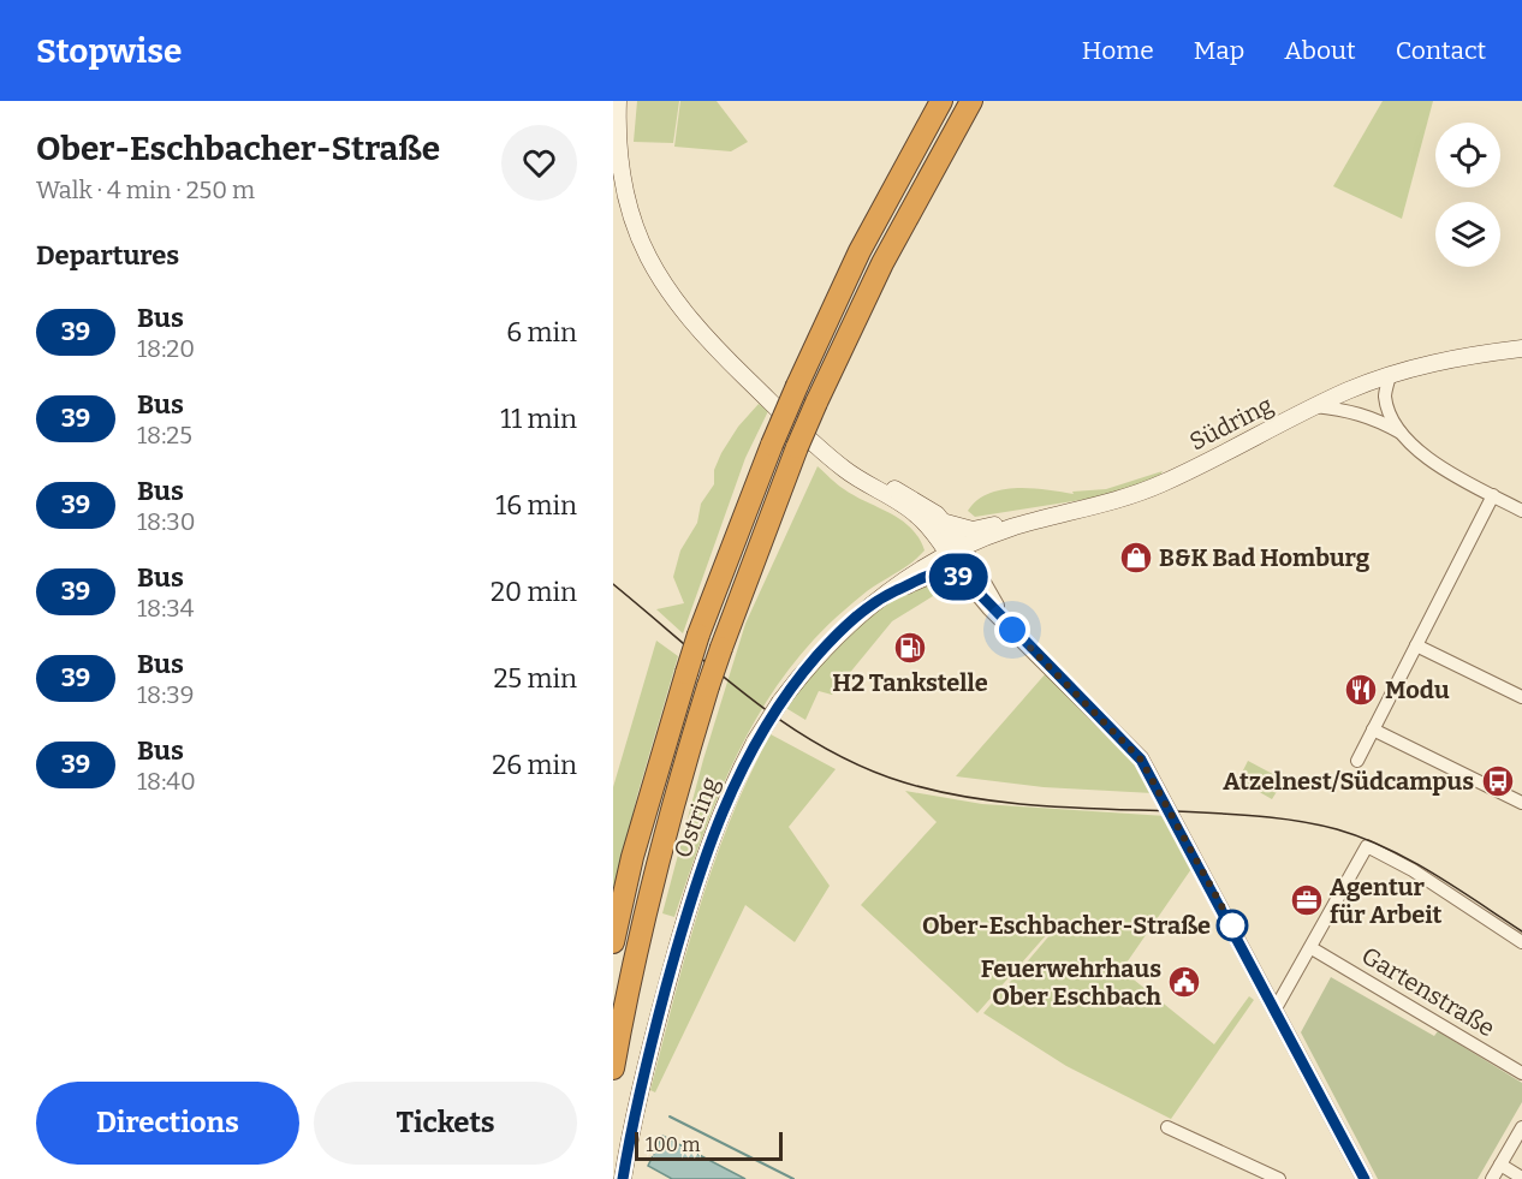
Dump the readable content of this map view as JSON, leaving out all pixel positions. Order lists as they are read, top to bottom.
{
  "streets": {
    "main road": ["Südring", "Ostring"],
    "street": ["Gartenstraße"]
  },
  "crossings": [
    ["Südring", "Ostring"]
  ],
  "places": {
    "shop": ["B&K Bad Homburg"],
    "fuel station": ["H2 Tankstelle"],
    "restaurant": ["Modu"],
    "bus stop": ["Atzelnest/Südcampus"],
    "office": ["Agentur für Arbeit"],
    "other": ["Ober-Eschbacher-Straße"],
    "public building": ["Feuerwehrhaus Ober Eschbach"]
  },
  "lines": ["bus line 39"],
  "scale_bar": "100 m",
  "page": {
    "header": "Stopwise",
    "nav": [
      "Home",
      "Map",
      "About",
      "Contact"
    ],
    "heading": [
      ["Ober-Eschbacher-Straße", "Walk · 4 min · 250 m"],
      "Departures"
    ],
    "on_map": "39",
    "list": [
      {
        "mark": "39",
        "name": "Bus",
        "note": "18:20",
        "value": "6 min"
      },
      {
        "mark": "39",
        "name": "Bus",
        "note": "18:25",
        "value": "11 min"
      },
      {
        "mark": "39",
        "name": "Bus",
        "note": "18:30",
        "value": "16 min"
      },
      {
        "mark": "39",
        "name": "Bus",
        "note": "18:34",
        "value": "20 min"
      },
      {
        "mark": "39",
        "name": "Bus",
        "note": "18:39",
        "value": "25 min"
      },
      {
        "mark": "39",
        "name": "Bus",
        "note": "18:40",
        "value": "26 min"
      }
    ],
    "buttons": ["Directions", "Tickets"],
    "scale": "100 m"
  }
}
